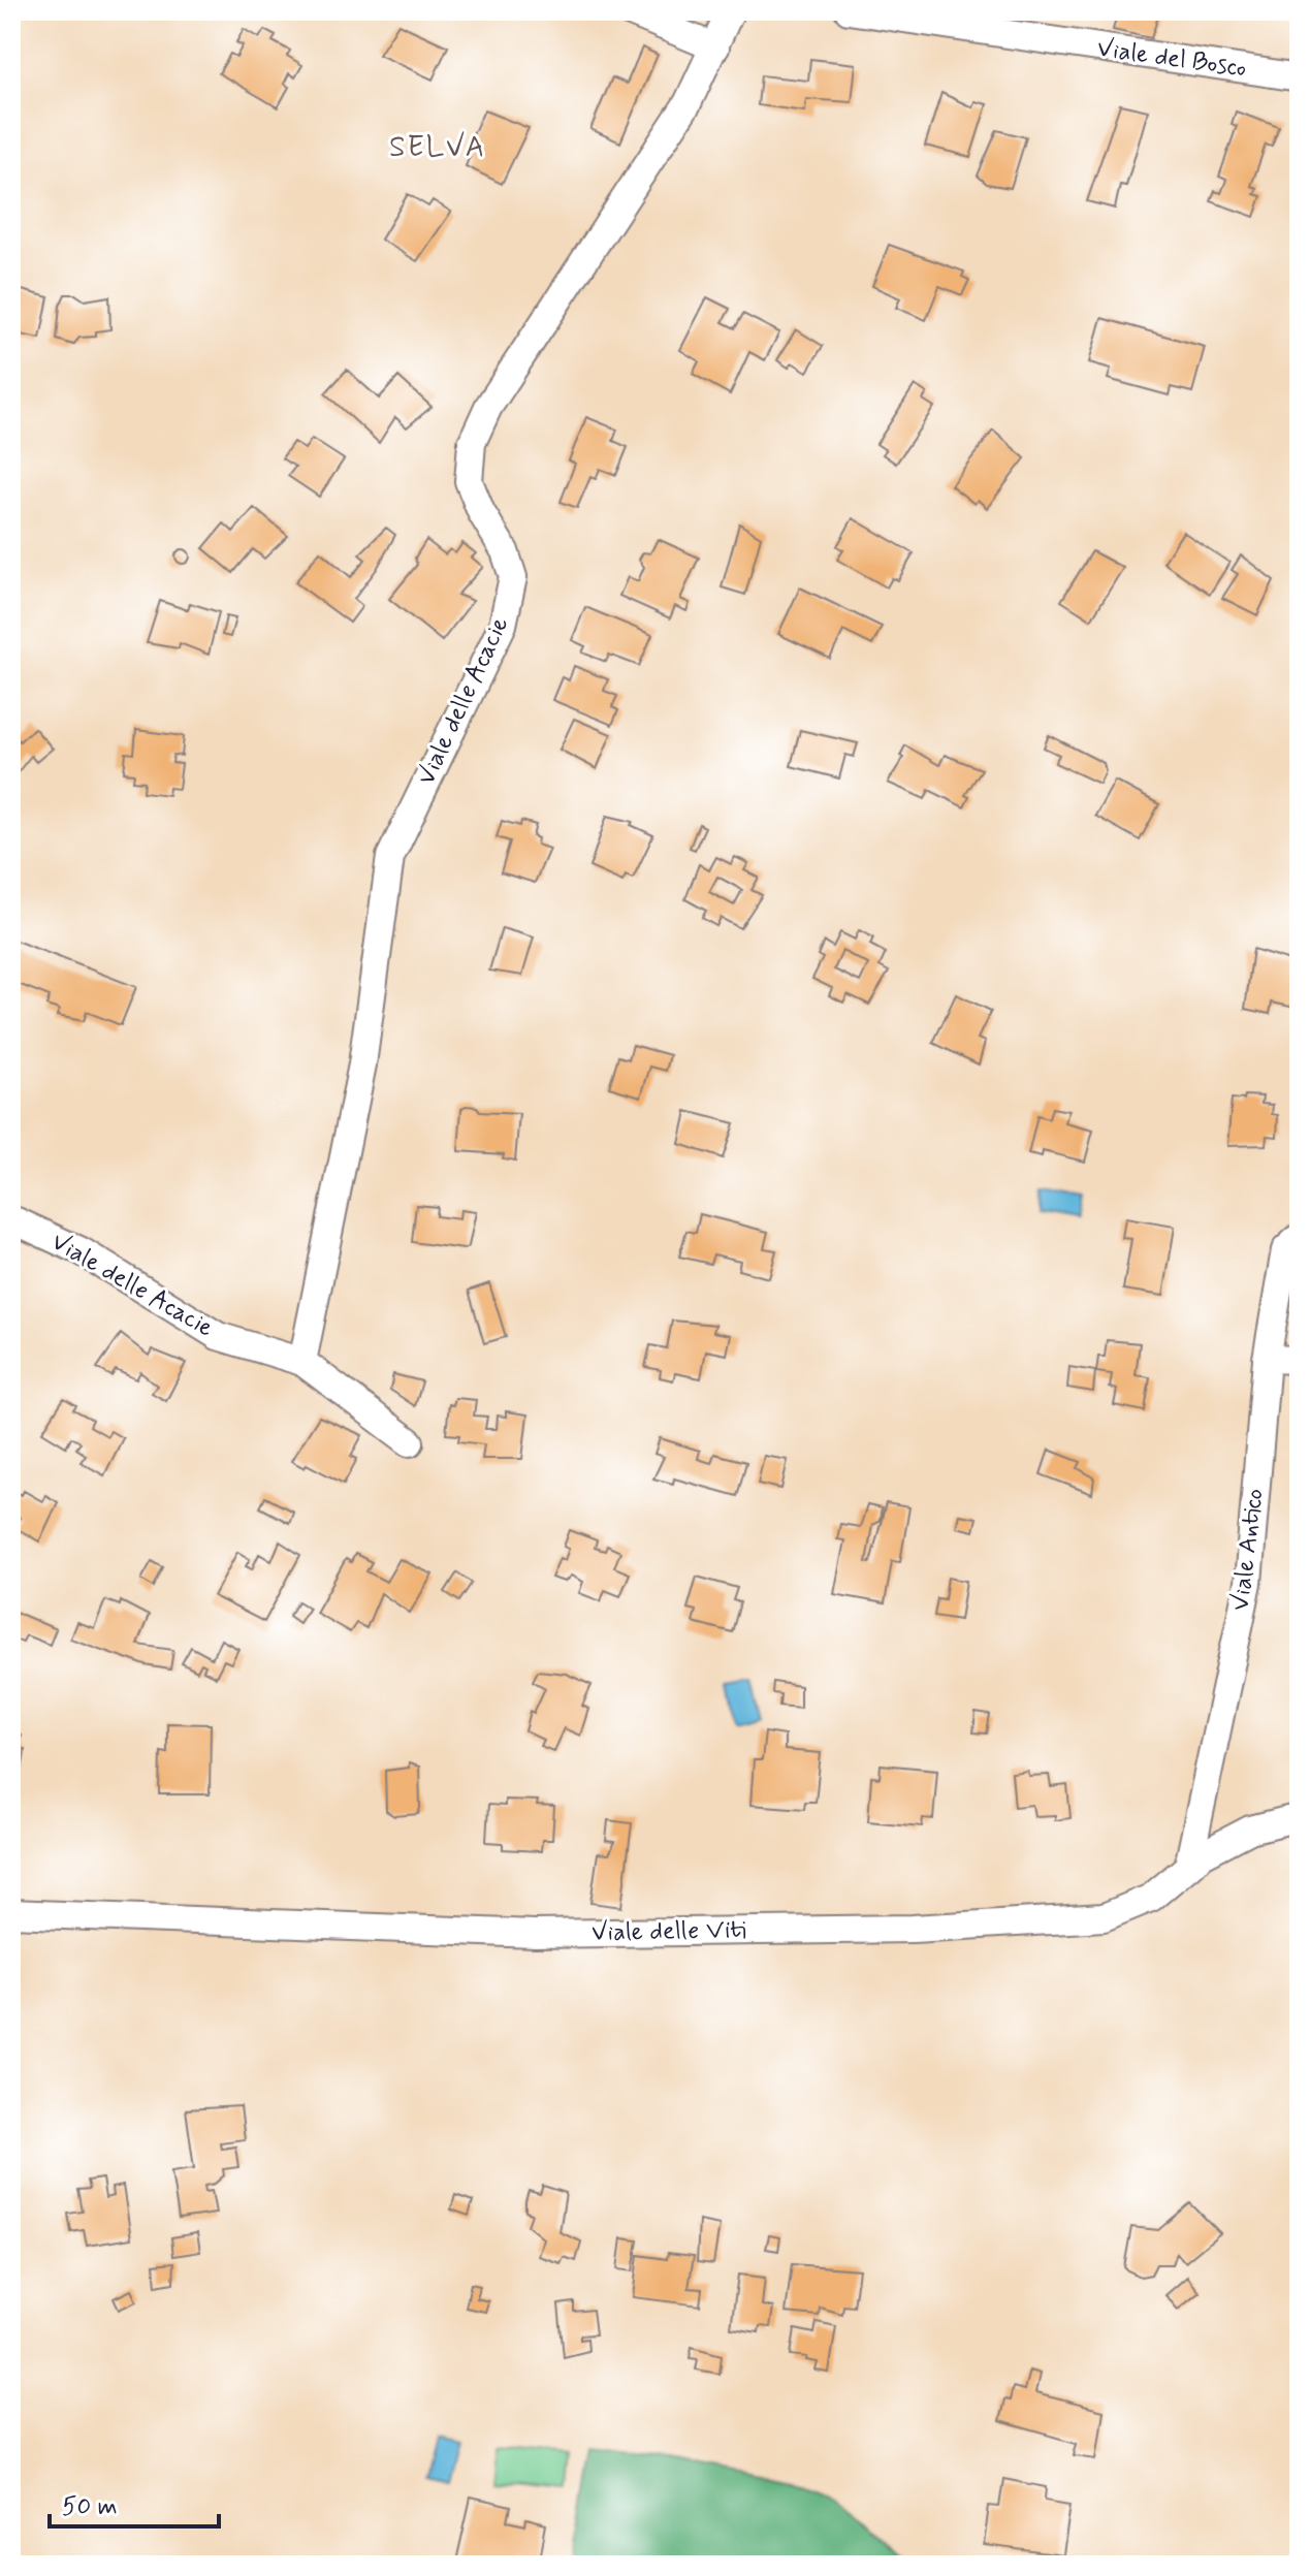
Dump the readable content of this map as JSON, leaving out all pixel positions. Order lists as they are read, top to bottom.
{
  "streets": {
    "street": [
      "Viale del Bosco",
      "Viale delle Acacie",
      "Viale Antico",
      "Viale delle Viti"
    ]
  },
  "crossings": [
    ["Viale Antico", "Viale delle Viti"]
  ],
  "districts": ["SELVA"],
  "scale_bar": "50 m"
}
